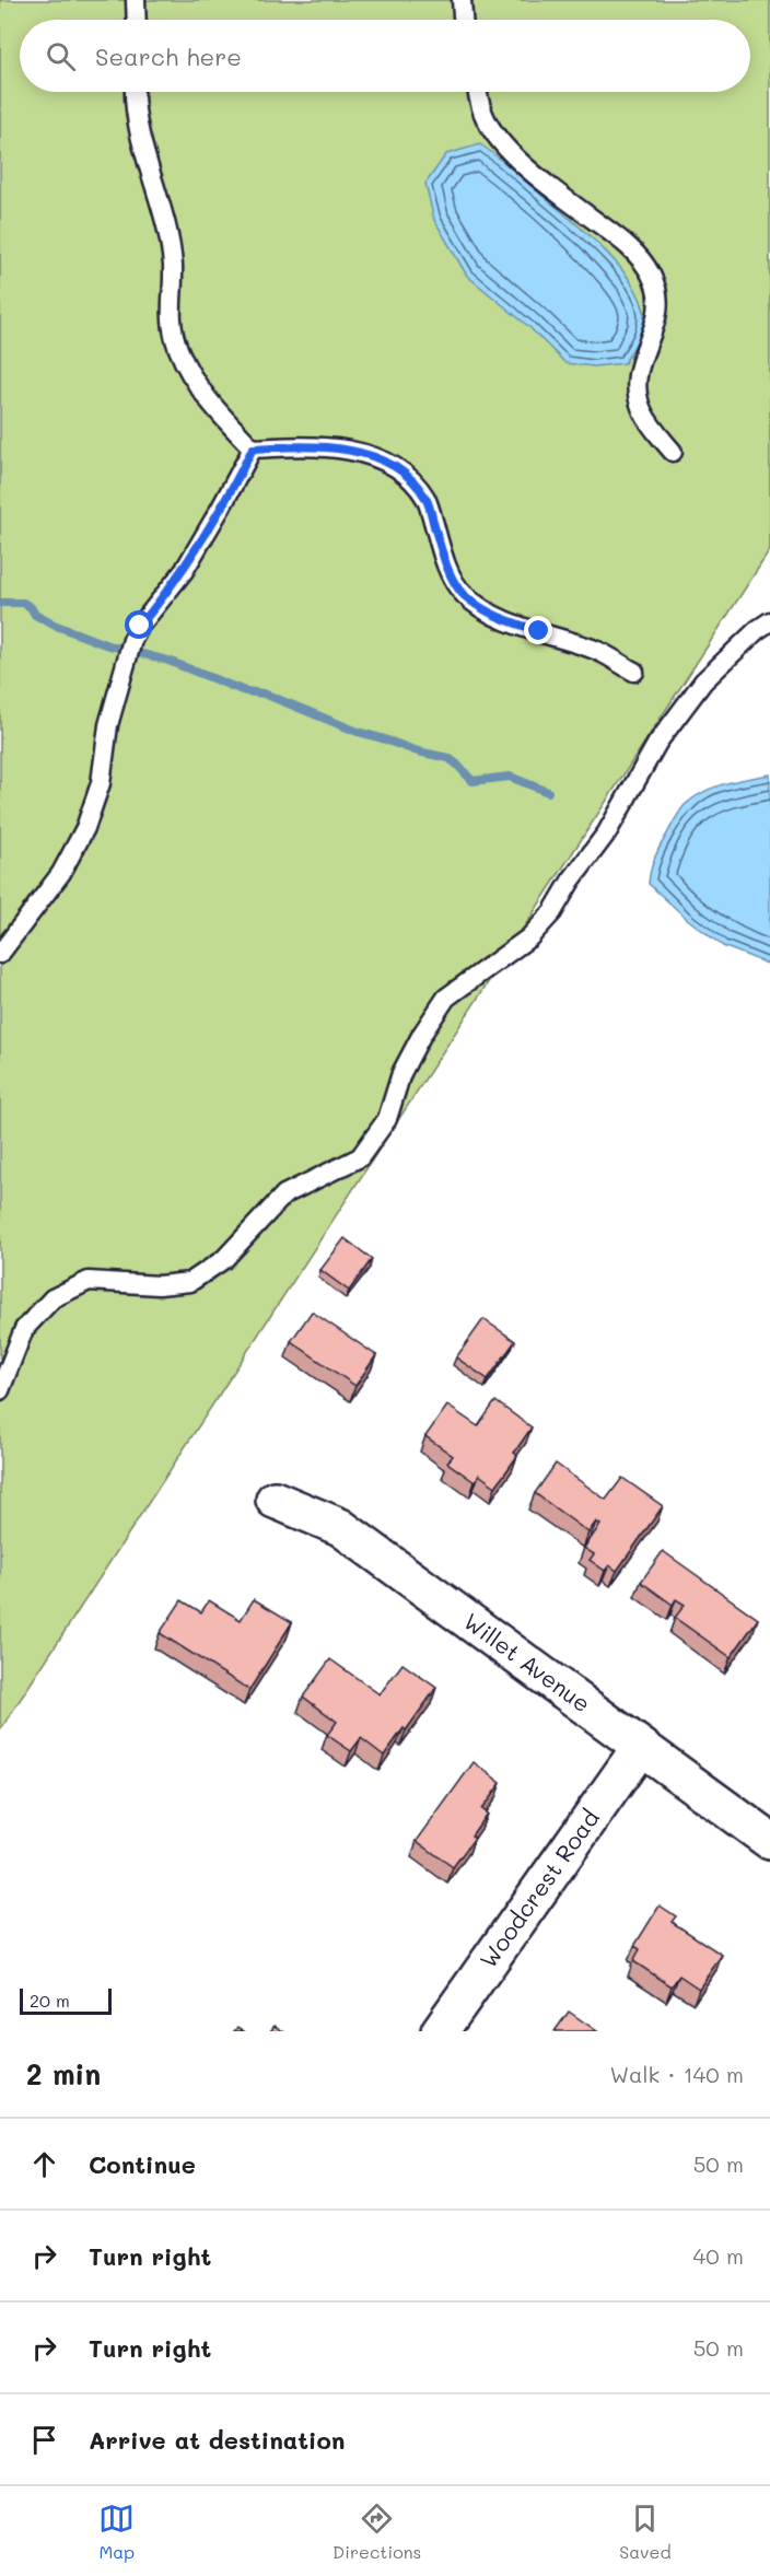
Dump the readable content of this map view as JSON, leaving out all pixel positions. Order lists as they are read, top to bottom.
{
  "streets": {
    "street": ["Willet Avenue", "Woodcrest Road"]
  },
  "crossings": [
    ["Willet Avenue", "Woodcrest Road"]
  ],
  "scale_bar": "20 m",
  "page": {
    "search": "Search here",
    "scale": "20 m",
    "heading": ["2 min", "Walk · 140 m"],
    "list": [
      ["Continue", "50 m"],
      ["Turn right", "40 m"],
      ["Turn right", "50 m"],
      "Arrive at destination"
    ],
    "nav": ["Map", "Directions", "Saved"]
  }
}
